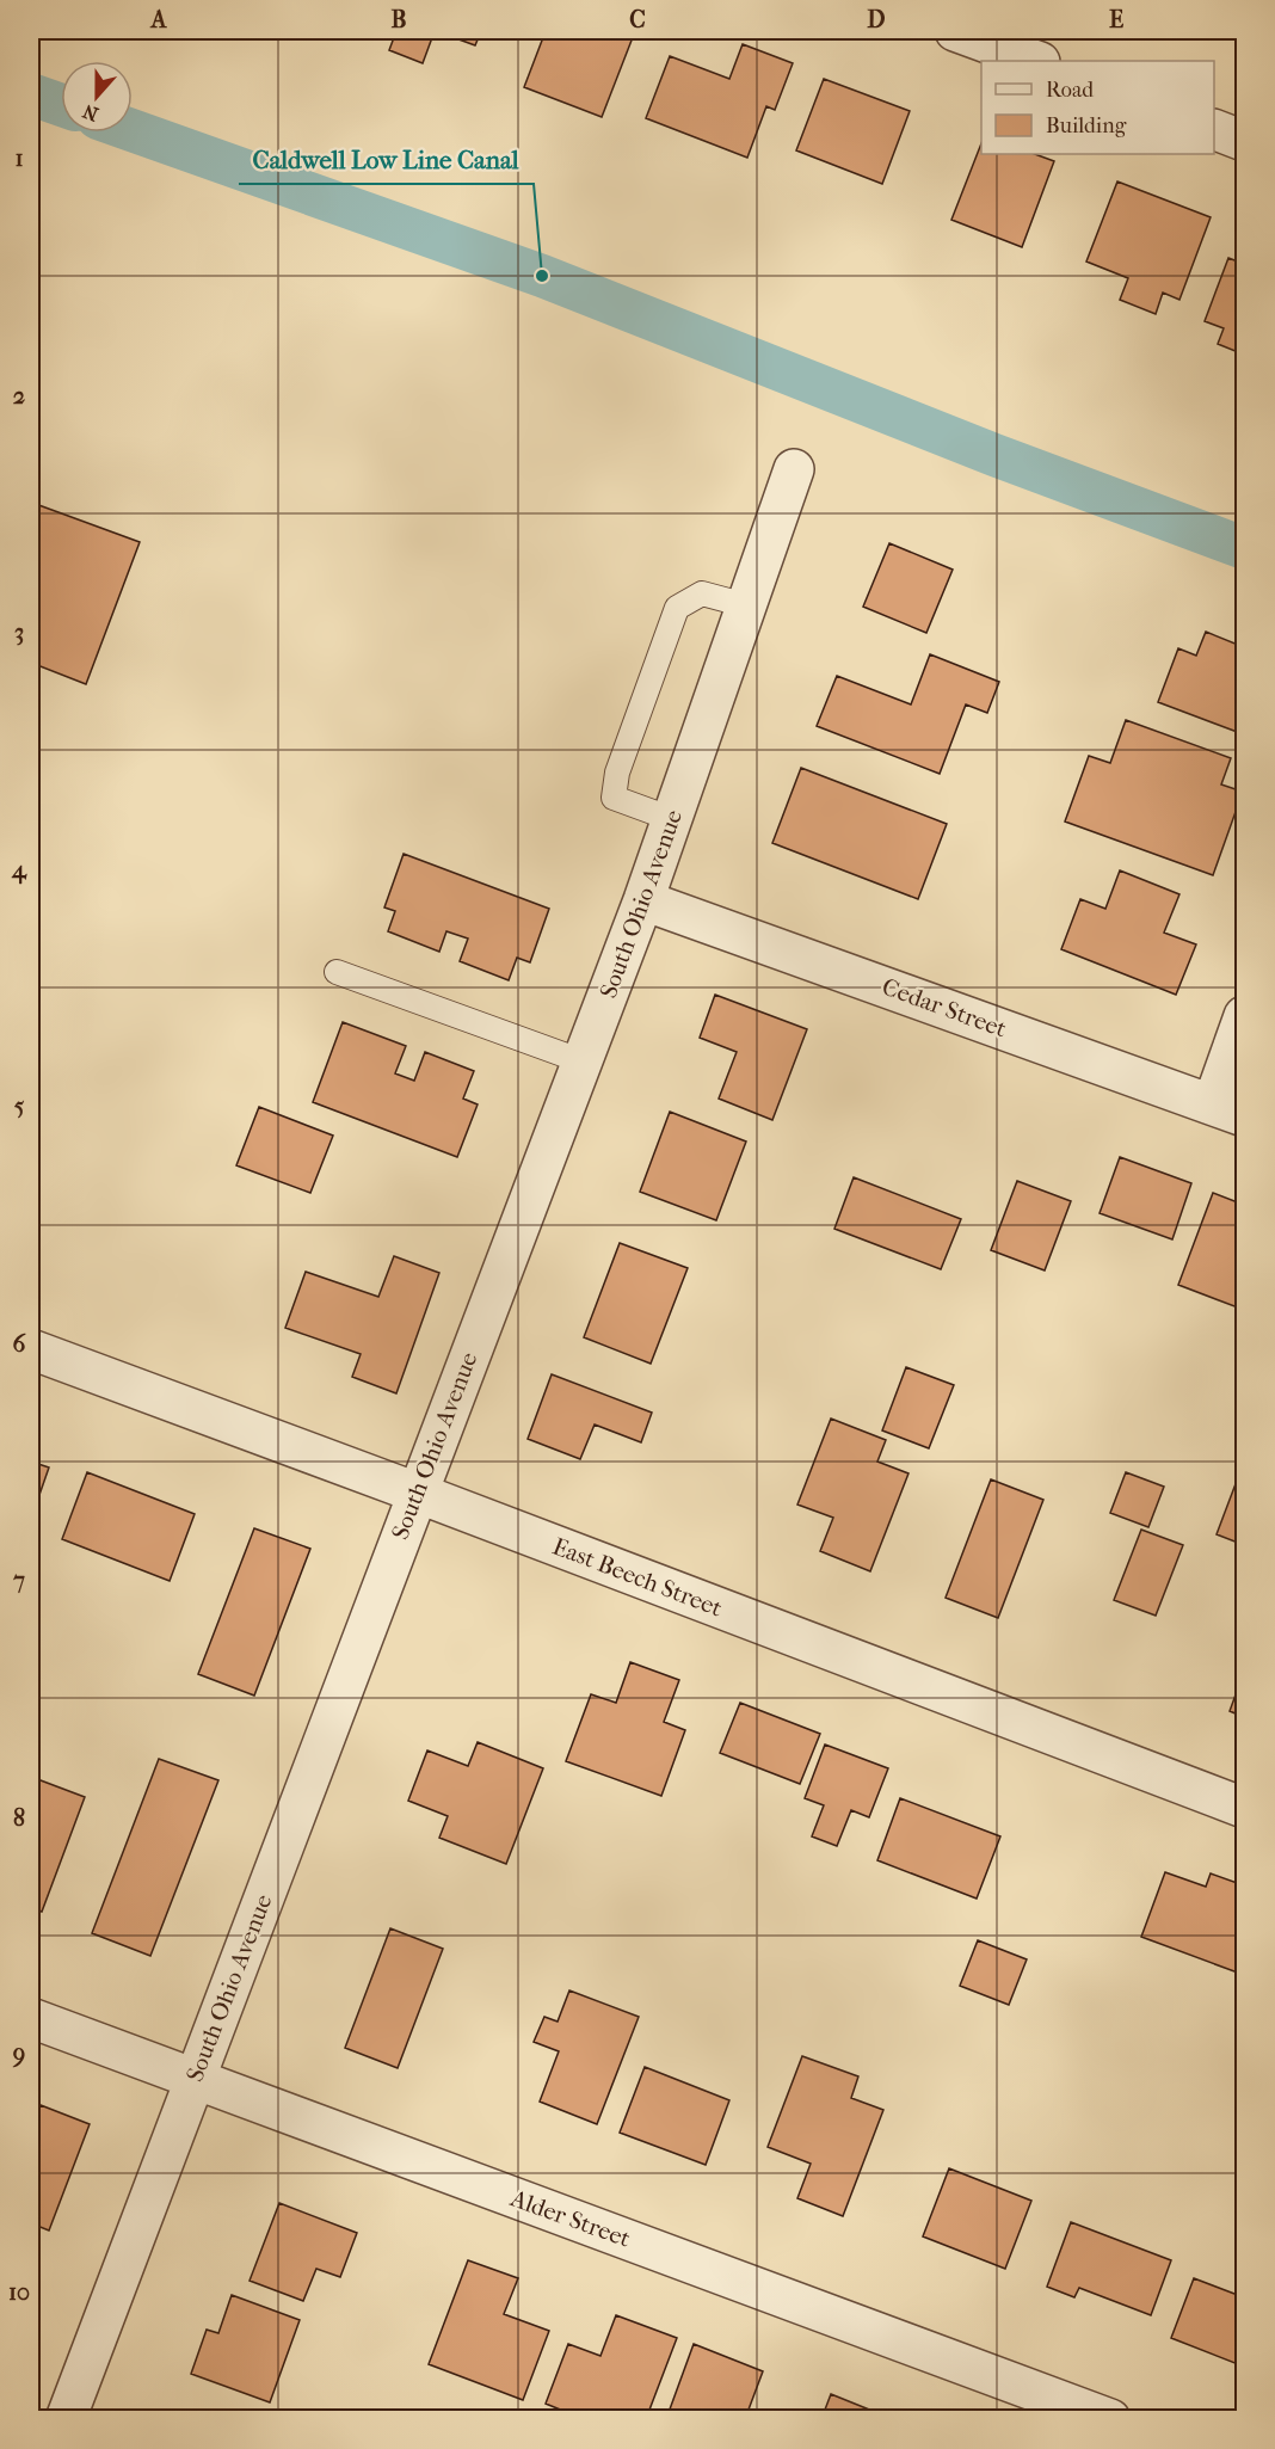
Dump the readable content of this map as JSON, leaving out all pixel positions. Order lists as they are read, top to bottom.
{
  "streets": {
    "street": [
      "South Ohio Avenue",
      "Cedar Street",
      "East Beech Street",
      "Alder Street"
    ]
  },
  "crossings": [
    ["South Ohio Avenue", "Cedar Street"],
    ["South Ohio Avenue", "East Beech Street"],
    ["South Ohio Avenue", "Alder Street"]
  ],
  "places": ["Caldwell Low Line Canal"],
  "legend": ["Road", "Building"],
  "north": "bottom",
  "grid": {
    "columns": [
      "A",
      "B",
      "C",
      "D",
      "E"
    ],
    "rows": [
      "1",
      "2",
      "3",
      "4",
      "5",
      "6",
      "7",
      "8",
      "9",
      "10"
    ]
  }
}
